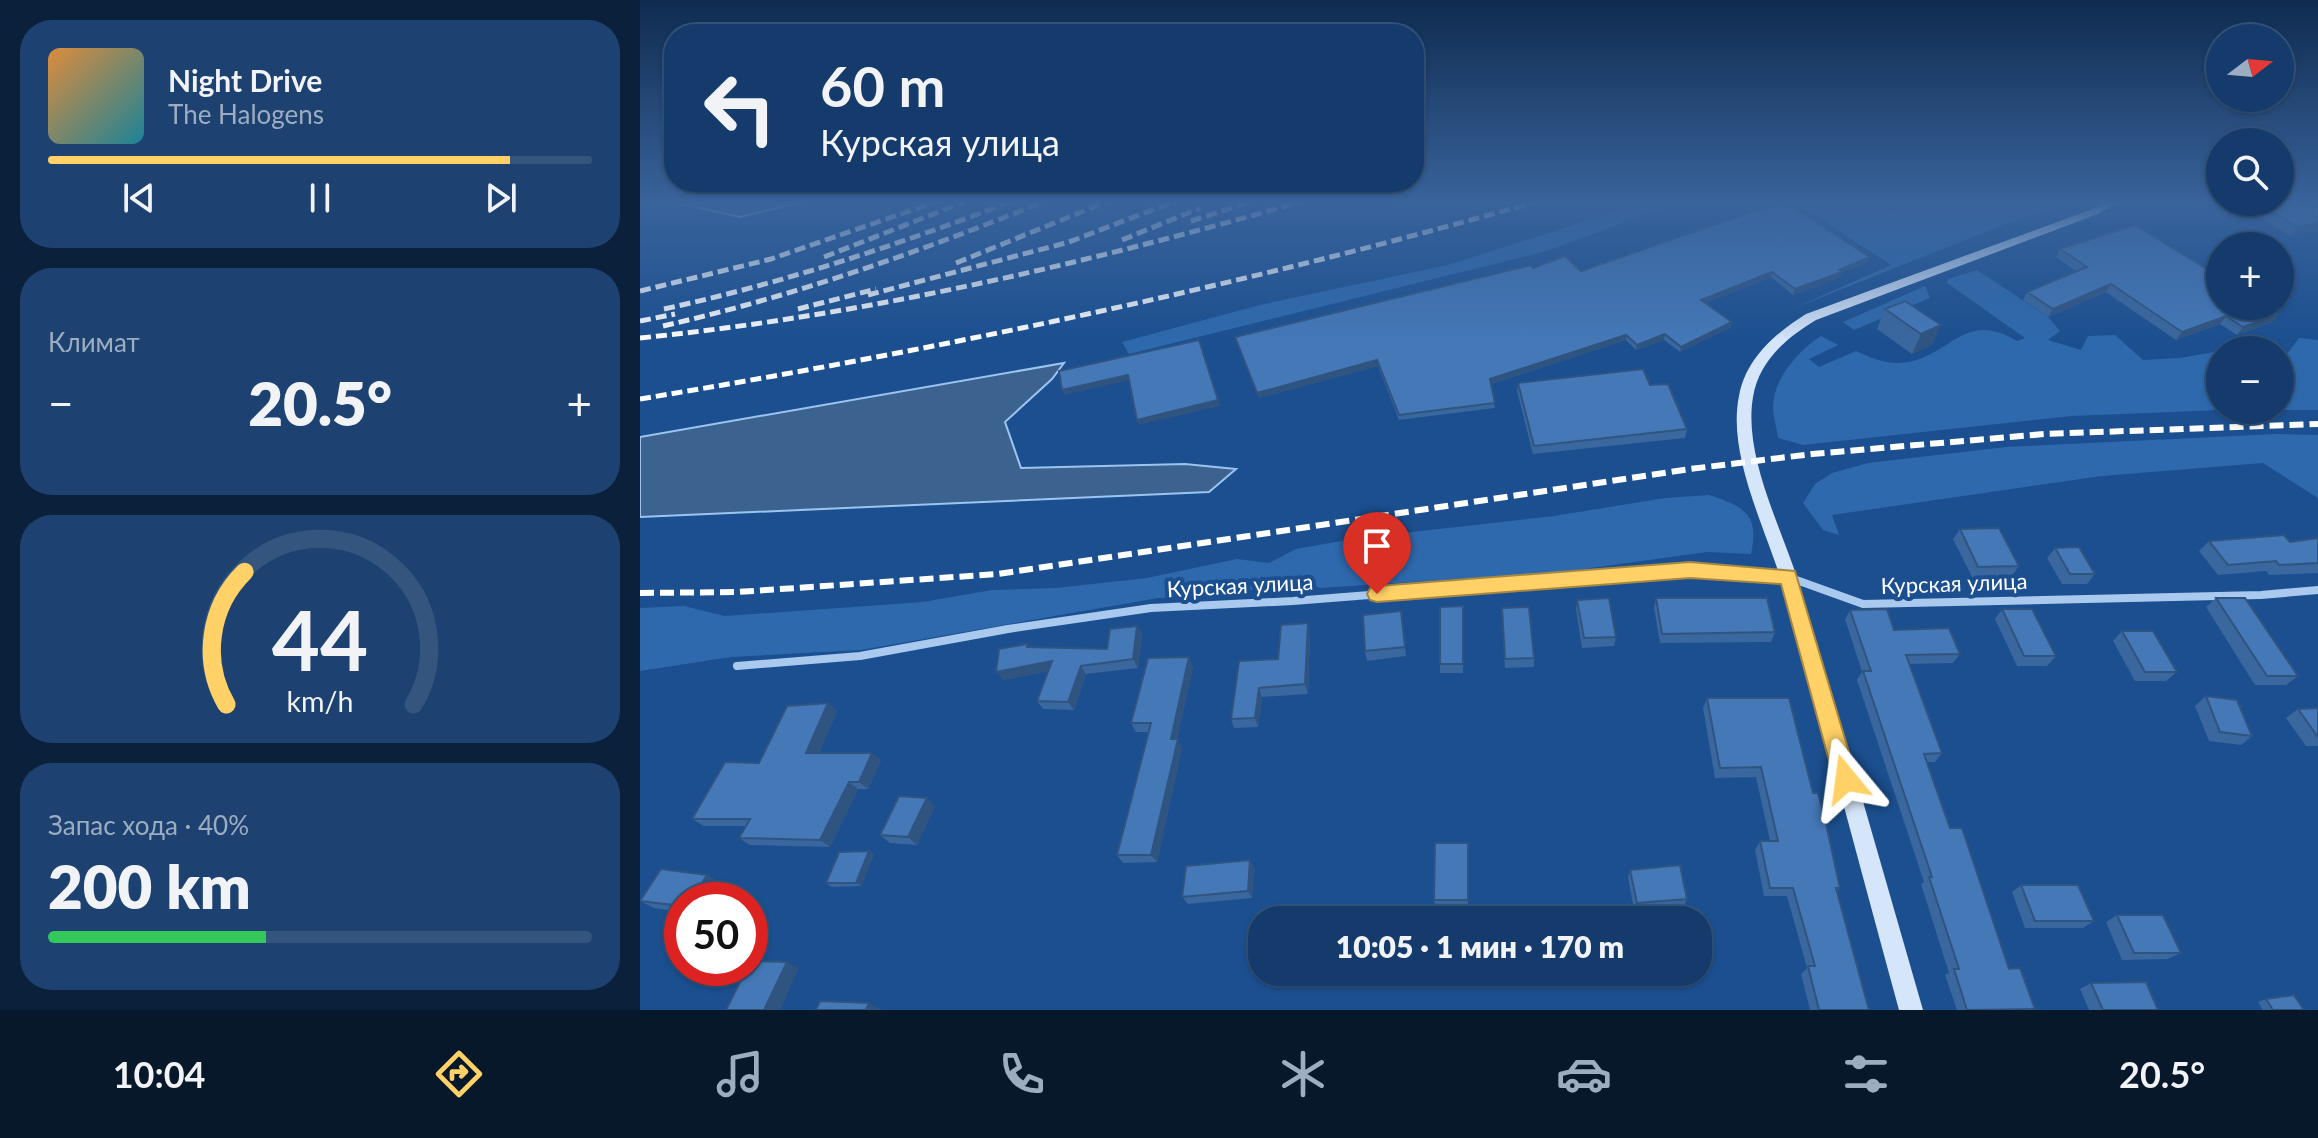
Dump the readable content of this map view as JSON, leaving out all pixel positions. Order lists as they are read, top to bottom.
{
  "streets": {
    "street": ["Курская улица"]
  },
  "north": "right",
  "page": {
    "map_buttons": ["+", "−"],
    "turn": ["60 m", "Курская улица"],
    "song": ["Night Drive", "The Halogens"],
    "tile": [
      "Климат",
      ["Запас хода · 40%", "200 km"]
    ],
    "heat": ["−", "20.5°", "+"],
    "limit": "50",
    "trip": "10:05 · 1 мин · 170 m",
    "tabs": ["10:04", "20.5°"],
    "gauge": ["44", "km/h"]
  }
}
